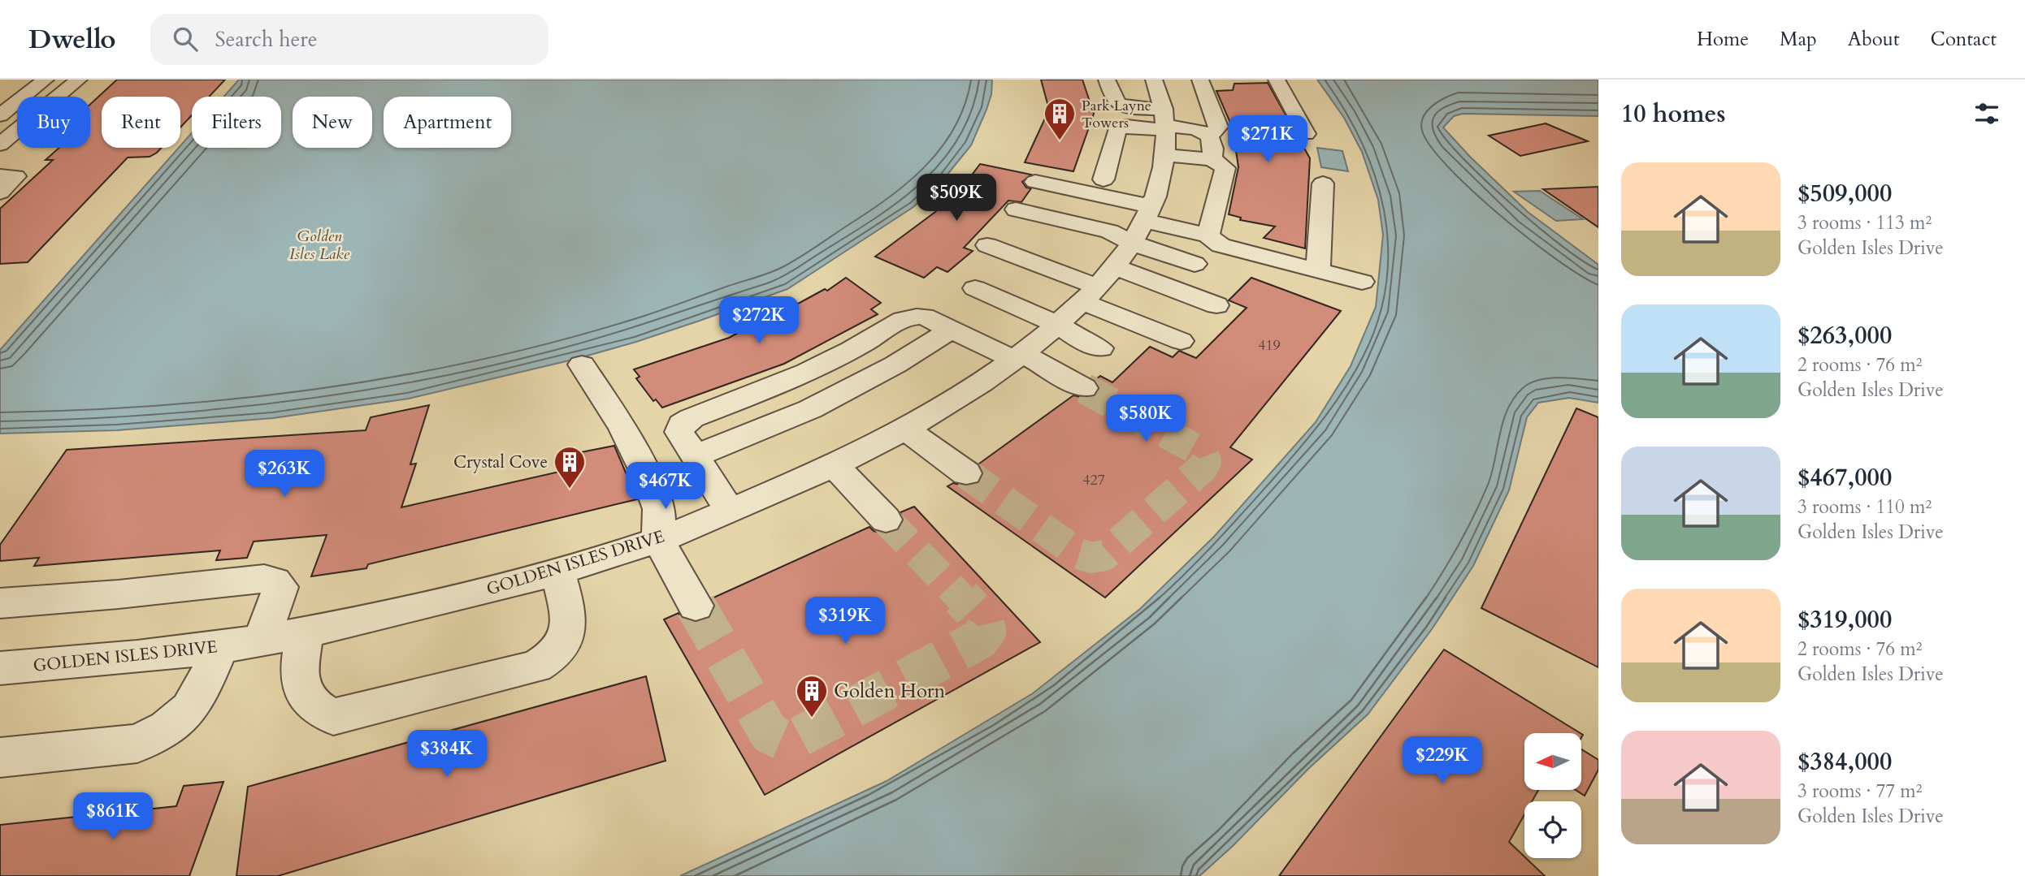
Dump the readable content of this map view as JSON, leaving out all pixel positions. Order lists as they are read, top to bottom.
{
  "streets": {
    "street": ["GOLDEN ISLES DRIVE"]
  },
  "water": ["Golden Isles Lake"],
  "places": {
    "building": ["Park Layne Towers", "Crystal Cove", "Golden Horn"]
  },
  "house_numbers": ["419", "427"],
  "north": "left",
  "page": {
    "header": "Dwello",
    "search": "Search here",
    "nav": [
      "Home",
      "Map",
      "About",
      "Contact"
    ],
    "heading": "10 homes",
    "chip": [
      "Buy",
      "Rent",
      "Filters",
      "New",
      "Apartment"
    ],
    "price": [
      "$271K",
      "$509K",
      "$272K",
      "$580K",
      "$263K",
      "$467K",
      "$319K",
      "$384K",
      "$229K",
      "$861K"
    ],
    "list": [
      {
        "name": "$509,000",
        "note": "3 rooms · 113 m² · Golden Isles Drive"
      },
      {
        "name": "$263,000",
        "note": "2 rooms · 76 m² · Golden Isles Drive"
      },
      {
        "name": "$467,000",
        "note": "3 rooms · 110 m² · Golden Isles Drive"
      },
      {
        "name": "$319,000",
        "note": "2 rooms · 76 m² · Golden Isles Drive"
      },
      {
        "name": "$384,000",
        "note": "3 rooms · 77 m² · Golden Isles Drive"
      }
    ]
  }
}
